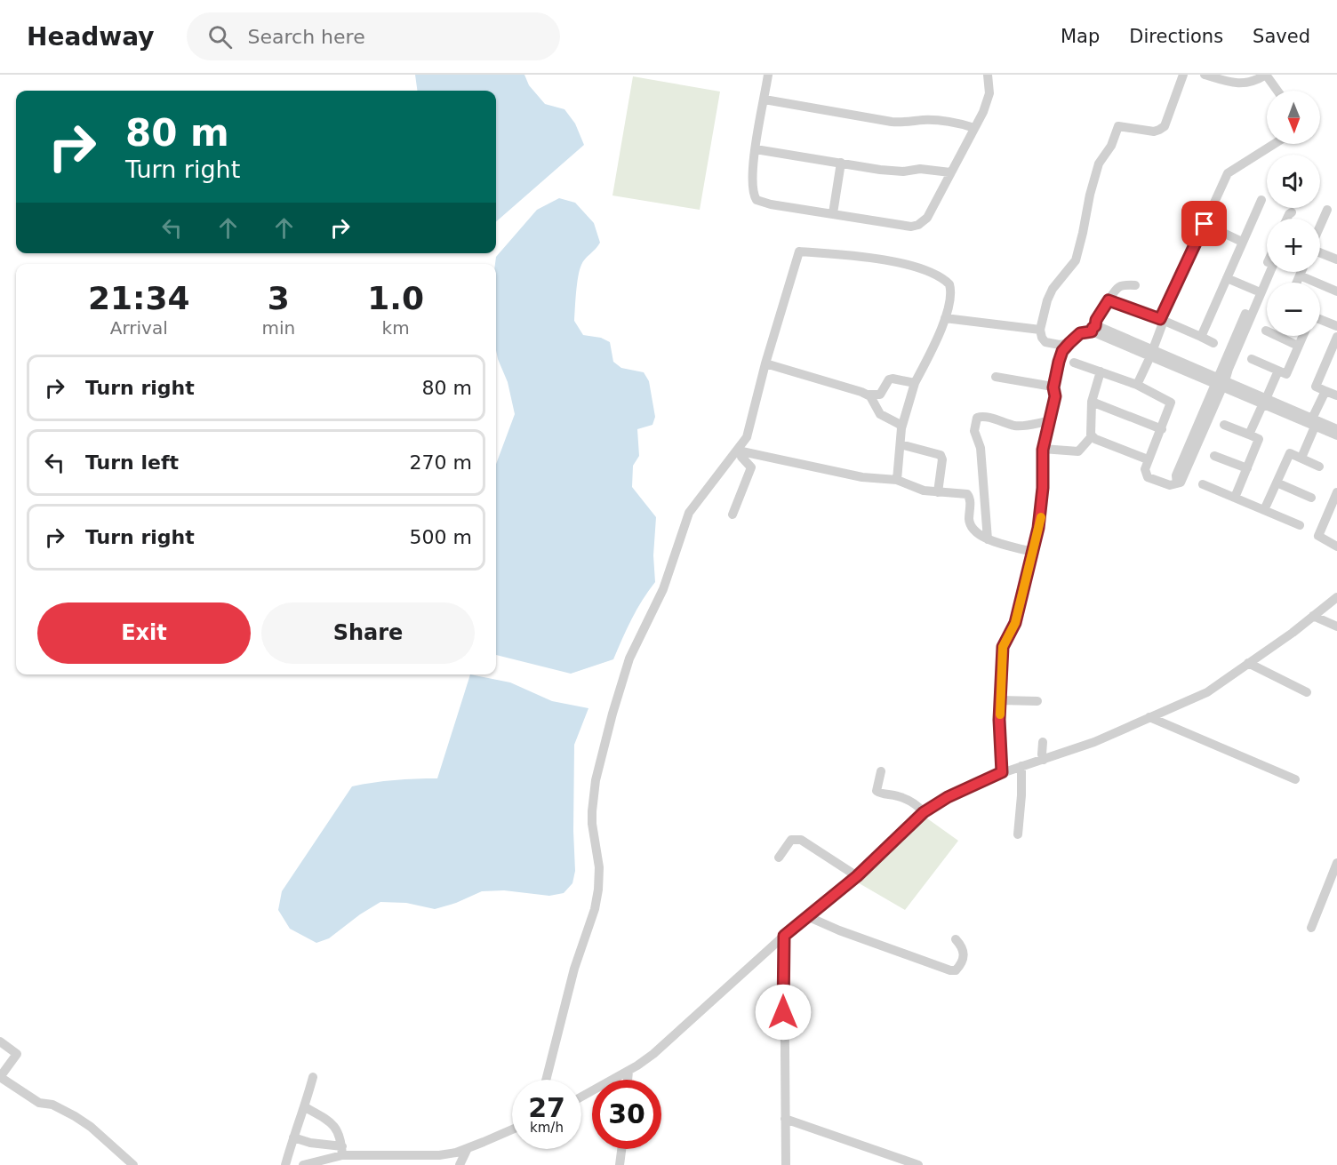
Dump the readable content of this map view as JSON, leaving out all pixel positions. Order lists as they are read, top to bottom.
{
  "north": "bottom",
  "page": {
    "header": "Headway",
    "search": "Search here",
    "nav": ["Map", "Directions", "Saved"],
    "map_buttons": ["+", "−"],
    "turn": ["80 m", "Turn right"],
    "eta": [
      "21:34",
      "Arrival",
      "3",
      "min",
      "1.0",
      "km"
    ],
    "list": [
      {
        "name": "Turn right",
        "value": "80 m"
      },
      {
        "name": "Turn left",
        "value": "270 m"
      },
      {
        "name": "Turn right",
        "value": "500 m"
      }
    ],
    "buttons": ["Exit", "Share"],
    "speed": "27 km/h",
    "limit": "30"
  }
}
